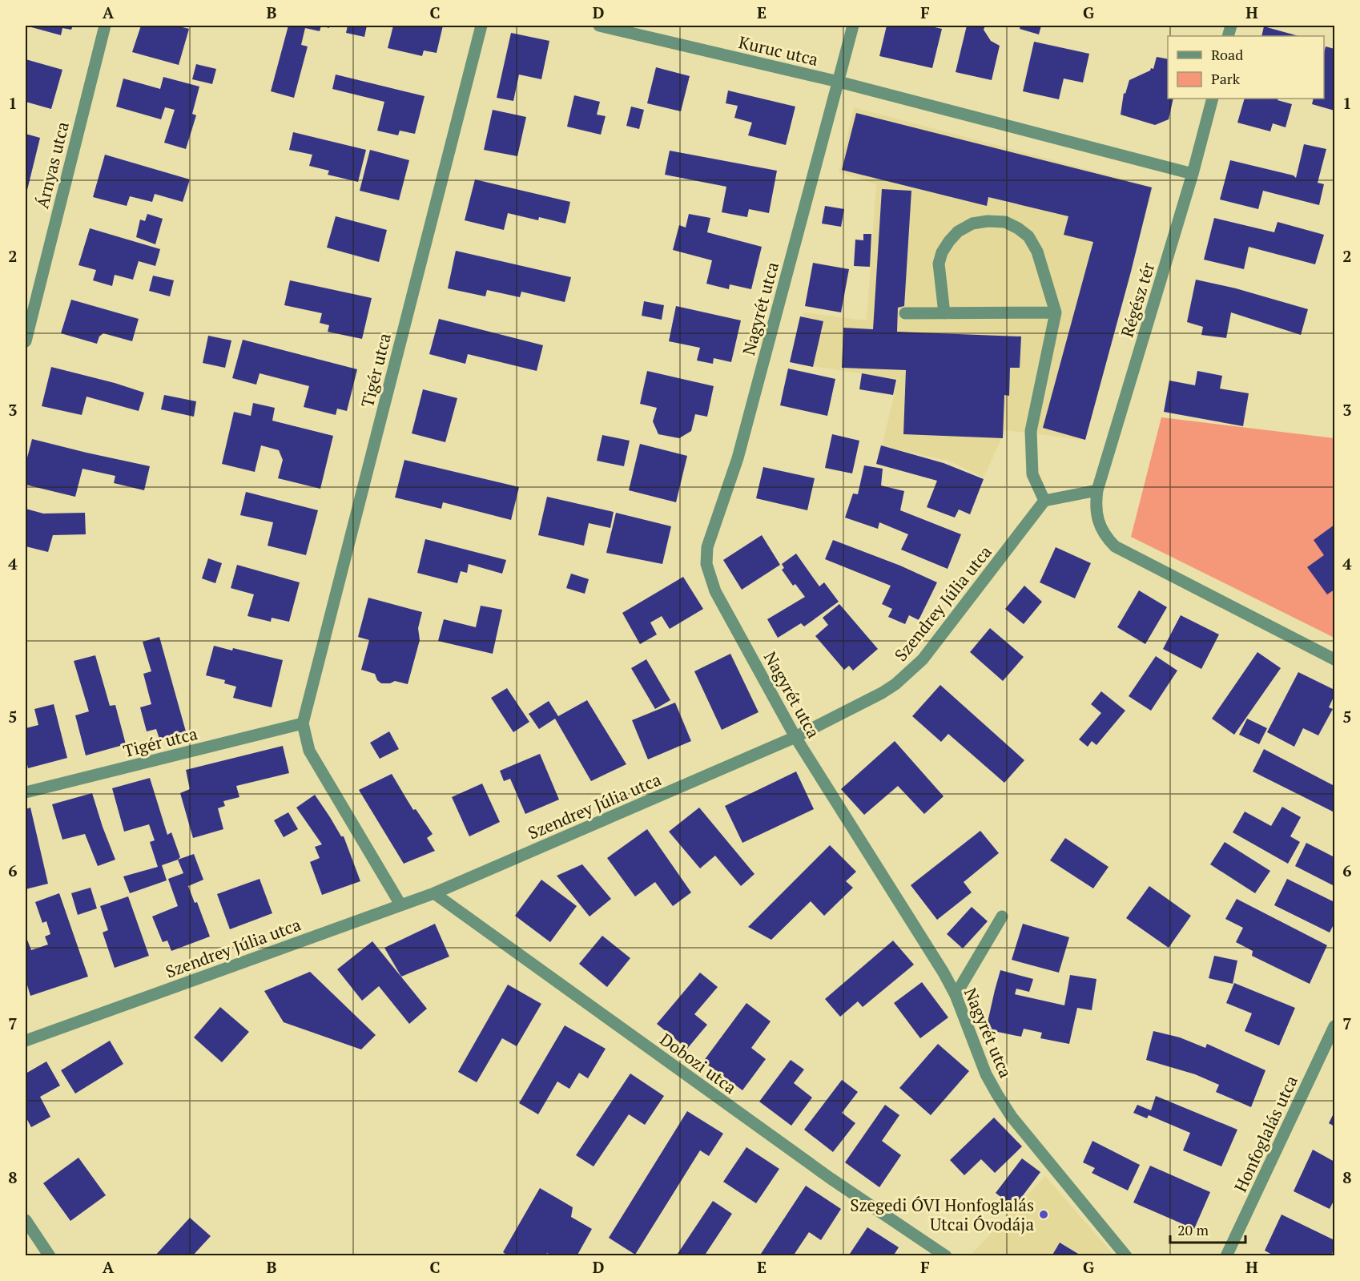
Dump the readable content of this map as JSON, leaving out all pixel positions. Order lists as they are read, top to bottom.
{
  "streets": {
    "street": [
      "Kuruc utca",
      "Árnyas utca",
      "Régész tér",
      "Nagyrét utca",
      "Tigér utca",
      "Szendrey Júlia utca",
      "Dobozi utca",
      "Honfoglalás utca"
    ]
  },
  "crossings": [
    ["Kuruc utca", "Nagyrét utca"],
    ["Nagyrét utca", "Szendrey Júlia utca"],
    ["Tigér utca", "Szendrey Júlia utca"],
    ["Szendrey Júlia utca", "Dobozi utca"]
  ],
  "places": ["Szegedi ÓVI Honfoglalás Utcai Óvodája"],
  "legend": ["Road", "Park"],
  "scale_bar": "20 m",
  "grid": {
    "columns": [
      "A",
      "B",
      "C",
      "D",
      "E",
      "F",
      "G",
      "H"
    ],
    "rows": [
      "1",
      "2",
      "3",
      "4",
      "5",
      "6",
      "7",
      "8"
    ]
  }
}
